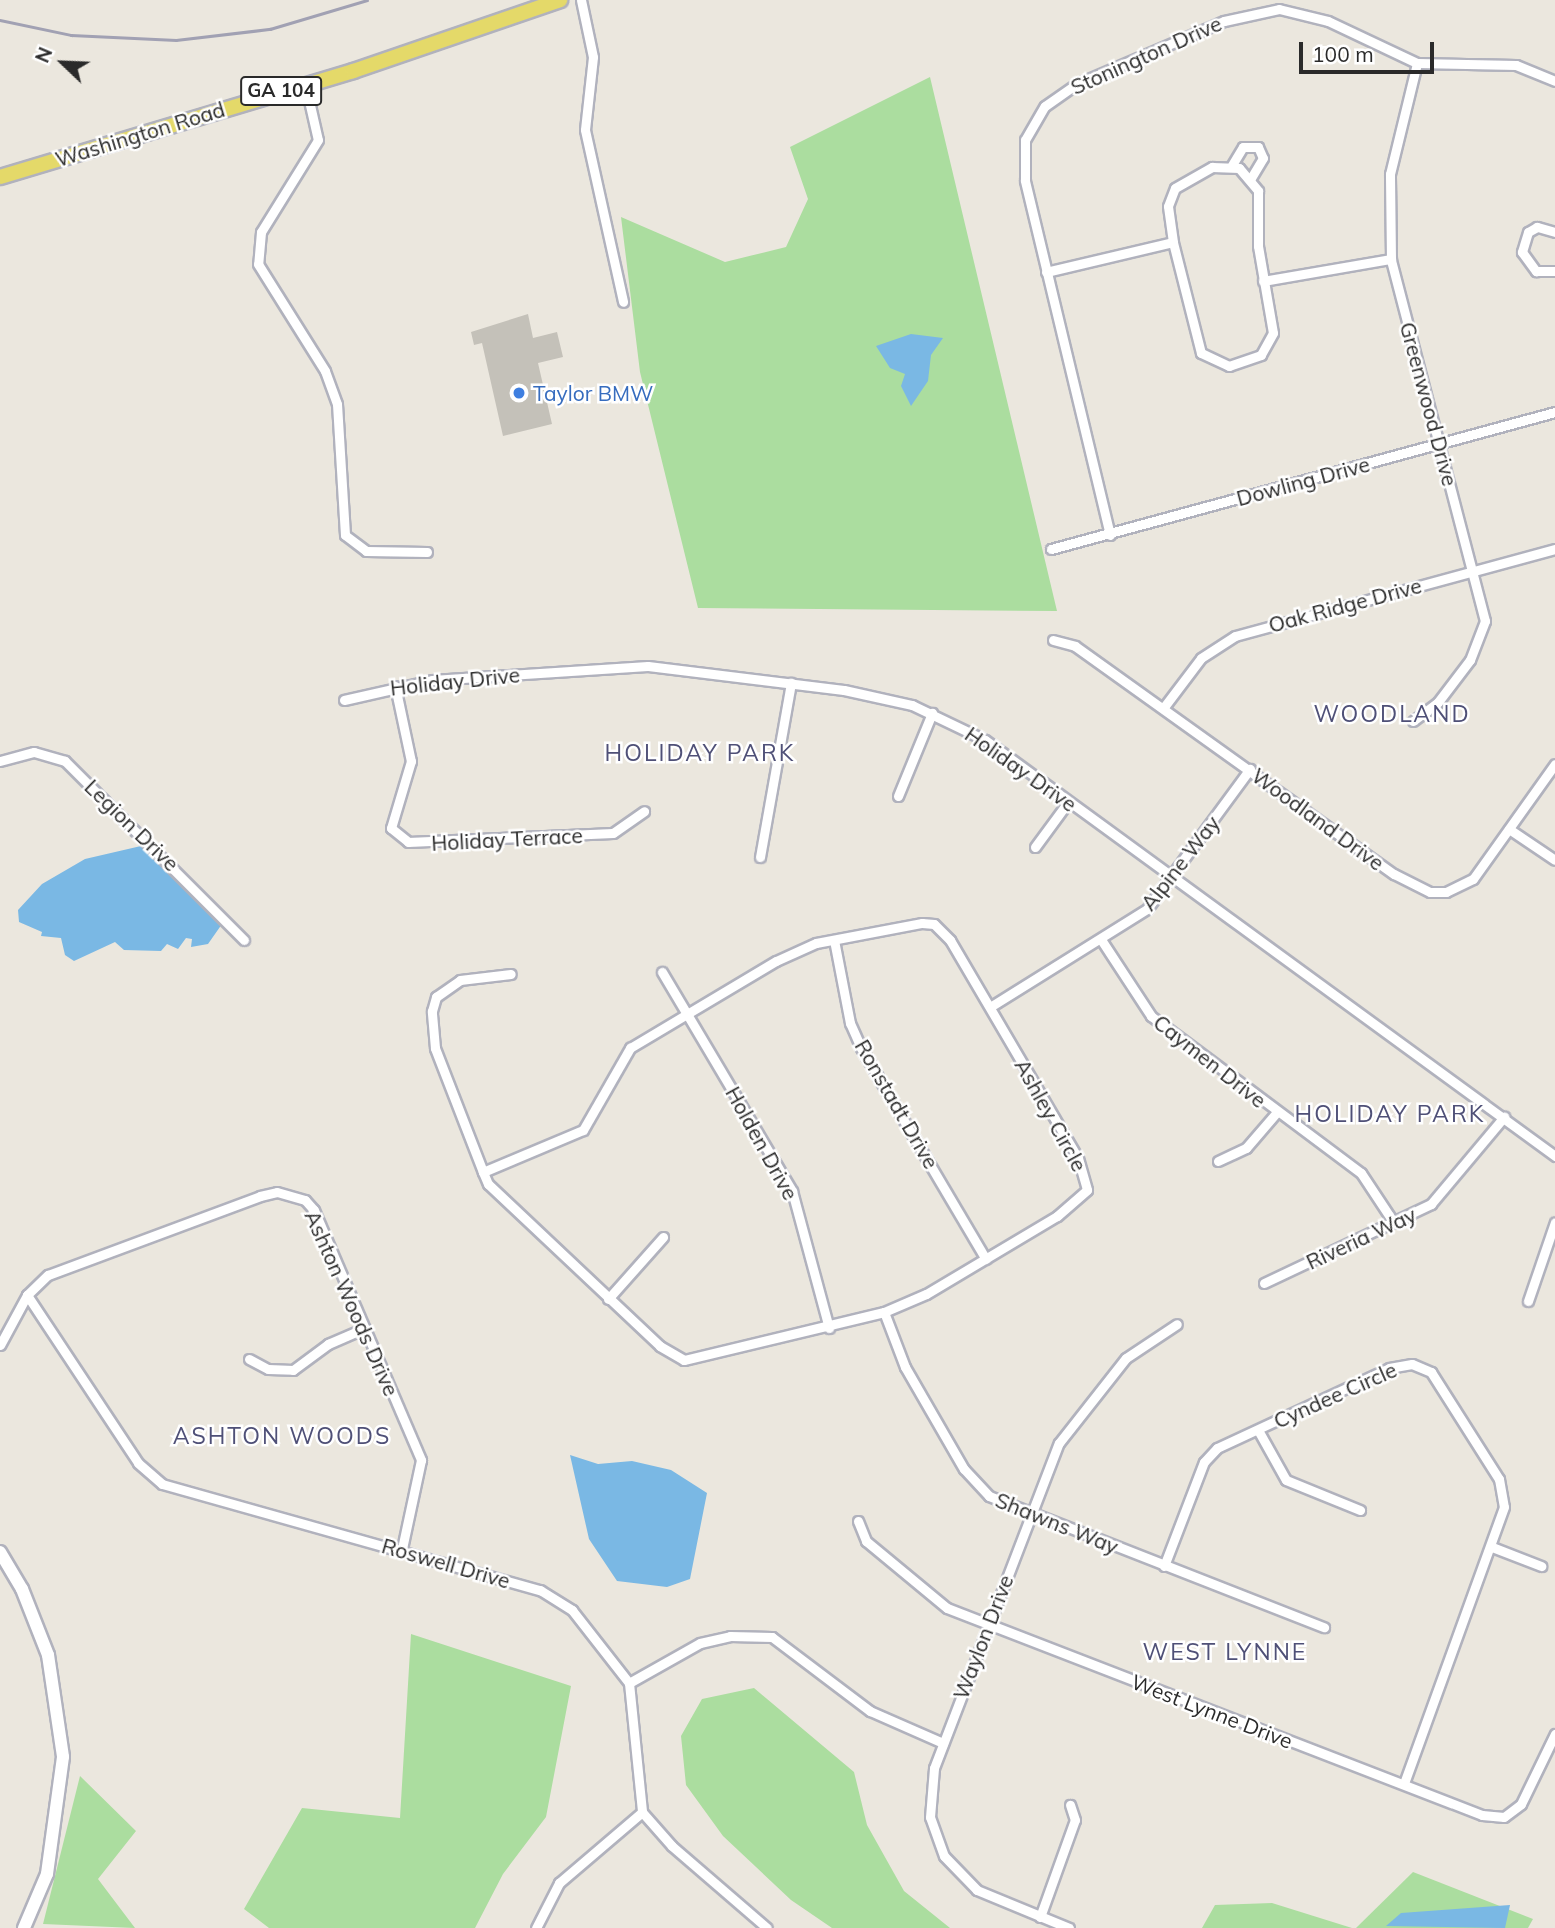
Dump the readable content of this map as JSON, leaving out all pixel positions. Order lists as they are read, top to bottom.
{
  "streets": {
    "main road": ["GA 104", "Washington Road"],
    "street": [
      "Stonington Drive",
      "Greenwood Drive",
      "Dowling Drive",
      "Oak Ridge Drive",
      "Holiday Drive",
      "Woodland Drive",
      "Legion Drive",
      "Holiday Terrace",
      "Alpine Way",
      "Caymen Drive",
      "Ronstadt Drive",
      "Ashley Circle",
      "Holden Drive",
      "Riveria Way",
      "Ashton Woods Drive",
      "Cyndee Circle",
      "Shawns Way",
      "Roswell Drive",
      "Waylon Drive",
      "West Lynne Drive"
    ]
  },
  "crossings": [
    ["Stonington Drive", "Greenwood Drive"],
    ["Stonington Drive", "Dowling Drive"],
    ["Greenwood Drive", "Dowling Drive"],
    ["Greenwood Drive", "Oak Ridge Drive"],
    ["Oak Ridge Drive", "Woodland Drive"],
    ["Holiday Drive", "Holiday Terrace"],
    ["Holiday Drive", "Alpine Way"],
    ["Holiday Drive", "Riveria Way"],
    ["Woodland Drive", "Alpine Way"],
    ["Alpine Way", "Caymen Drive"],
    ["Alpine Way", "Ashley Circle"],
    ["Caymen Drive", "Riveria Way"],
    ["Ronstadt Drive", "Ashley Circle"],
    ["Ashley Circle", "Holden Drive"],
    ["Ashley Circle", "Shawns Way"],
    ["Ashton Woods Drive", "Roswell Drive"],
    ["Cyndee Circle", "Shawns Way"],
    ["Cyndee Circle", "West Lynne Drive"],
    ["Shawns Way", "Waylon Drive"],
    ["Waylon Drive", "West Lynne Drive"]
  ],
  "districts": [
    "WOODLAND",
    "HOLIDAY PARK",
    "HOLIDAY PARK",
    "ASHTON WOODS",
    "WEST LYNNE"
  ],
  "places": ["Taylor BMW"],
  "scale_bar": "100 m",
  "north": "top left"
}
